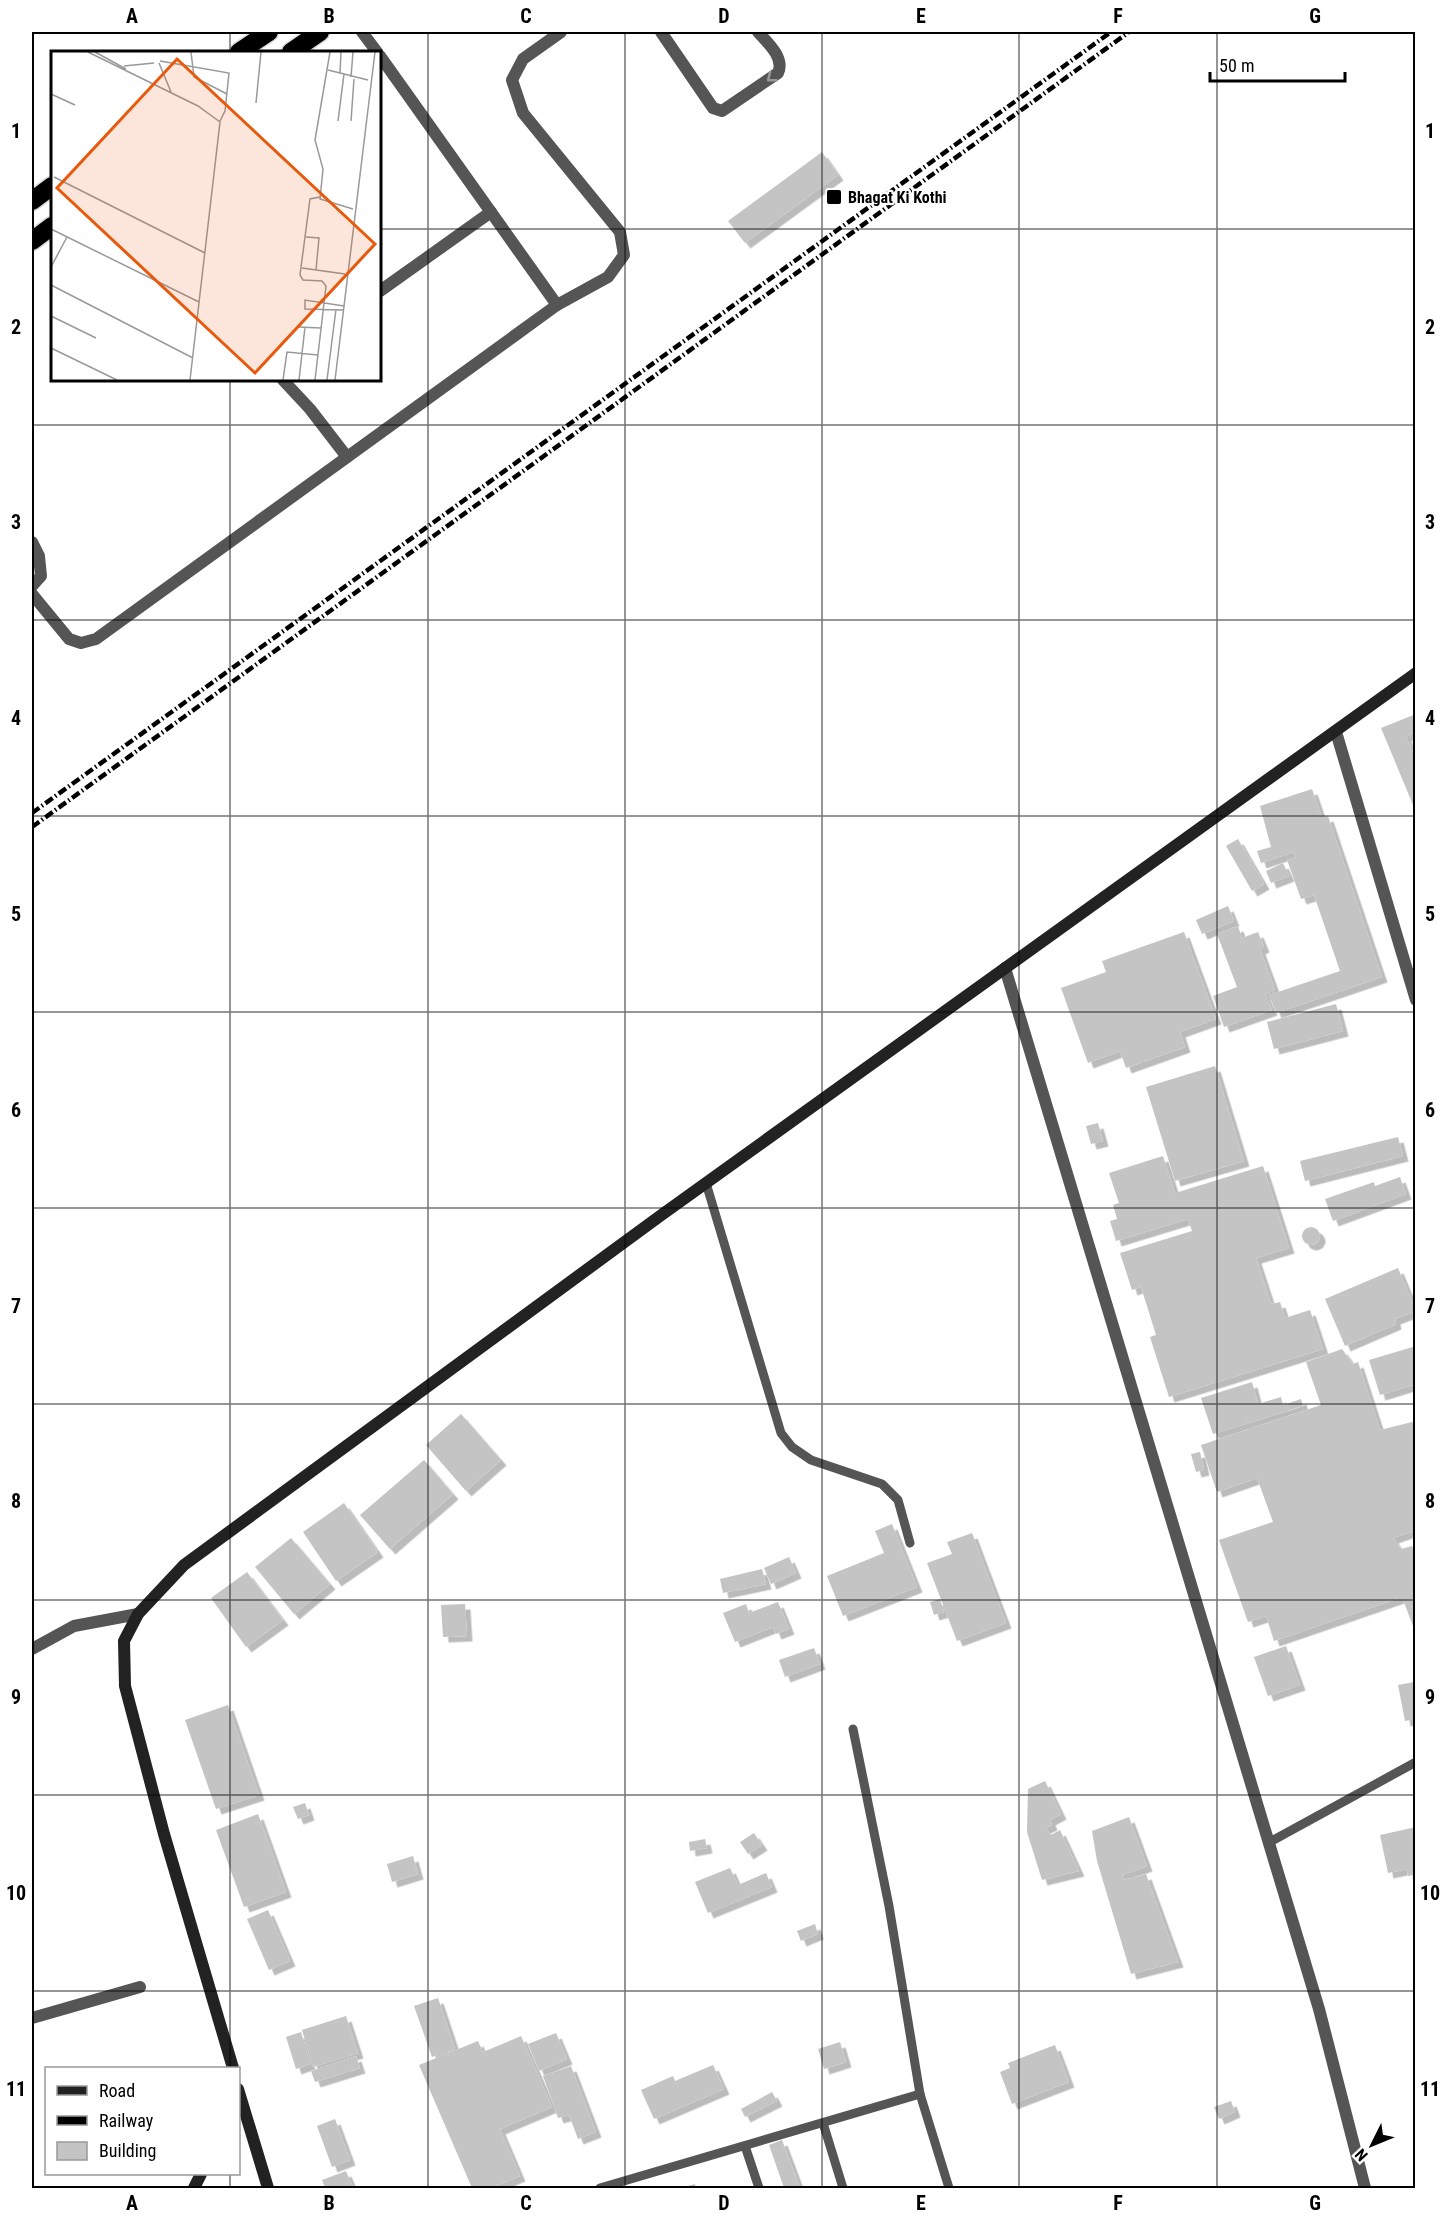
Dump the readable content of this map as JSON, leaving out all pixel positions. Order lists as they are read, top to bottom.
{
  "places": {
    "transit": ["Bhagat Ki Kothi"]
  },
  "legend": ["Road", "Railway", "Building"],
  "scale_bar": "50 m",
  "north": "bottom left",
  "grid": {
    "columns": [
      "A",
      "B",
      "C",
      "D",
      "E",
      "F",
      "G"
    ],
    "rows": [
      "1",
      "2",
      "3",
      "4",
      "5",
      "6",
      "7",
      "8",
      "9",
      "10",
      "11"
    ]
  }
}
